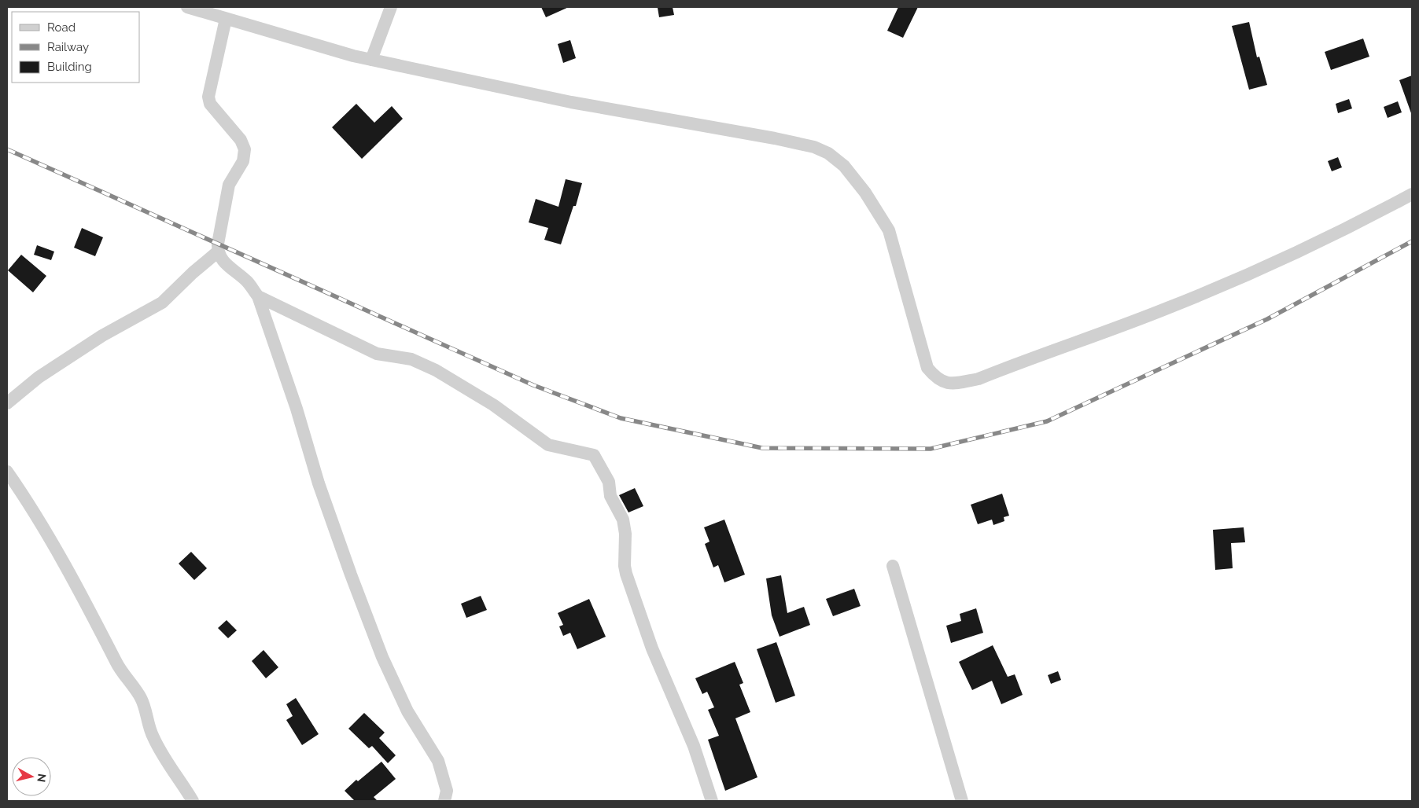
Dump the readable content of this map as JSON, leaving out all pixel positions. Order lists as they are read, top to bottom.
{
  "legend": ["Road", "Railway", "Building"],
  "north": "right"
}
